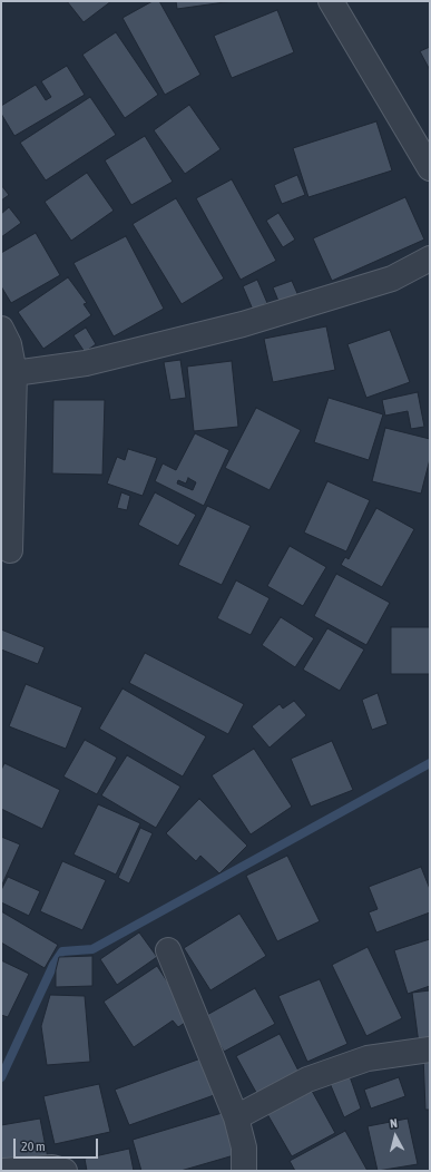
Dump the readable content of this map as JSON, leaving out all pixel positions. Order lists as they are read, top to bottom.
{
  "scale_bar": "20 m",
  "north": "top"
}
